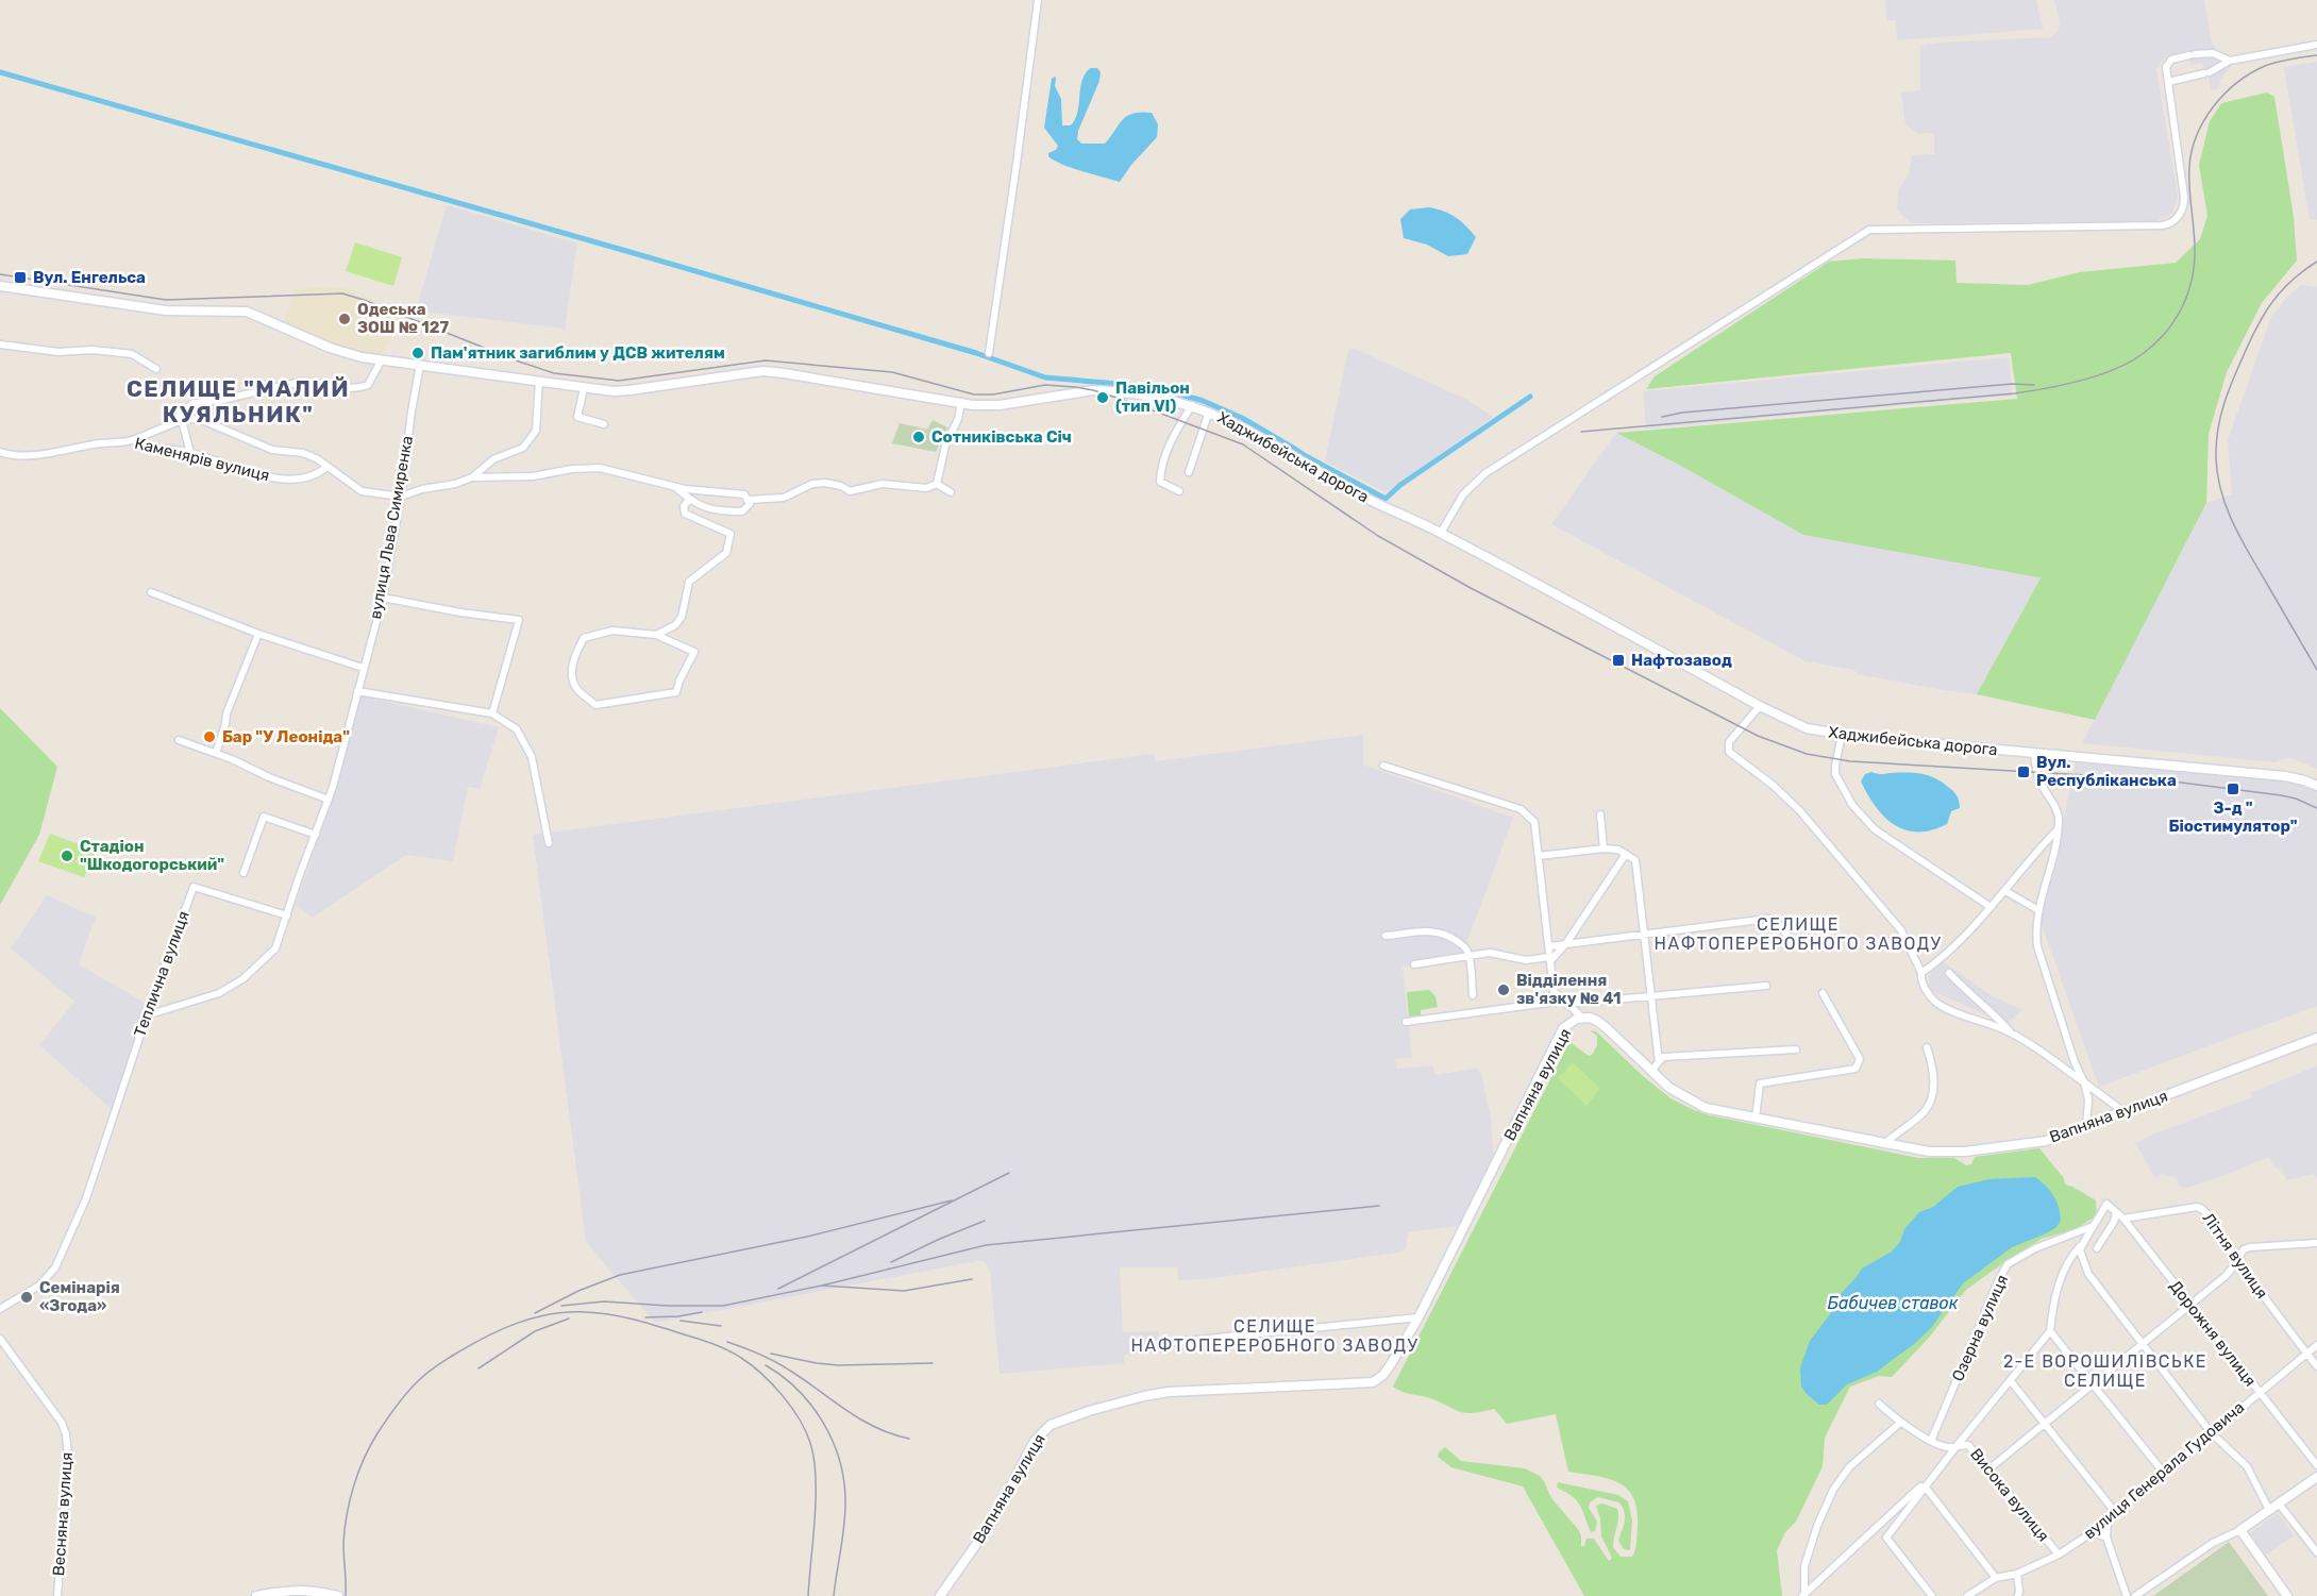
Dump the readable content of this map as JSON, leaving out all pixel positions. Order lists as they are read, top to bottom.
{
  "streets": {
    "street": [
      "Хаджибейська дорога",
      "Каменярів вулиця",
      "вулиця Льва Симиренка",
      "Теплична вулиця",
      "Вапняна вулиця",
      "Літня вулиця",
      "Озерна вулиця",
      "Дорожня вулиця",
      "вулиця Генерала Гудовича",
      "Висока вулиця",
      "Весняна вулиця"
    ]
  },
  "crossings": [
    ["Хаджибейська дорога", "вулиця Льва Симиренка"],
    ["вулиця Льва Симиренка", "Теплична вулиця"],
    ["Літня вулиця", "Дорожня вулиця"],
    ["Літня вулиця", "вулиця Генерала Гудовича"],
    ["Озерна вулиця", "Дорожня вулиця"],
    ["Дорожня вулиця", "вулиця Генерала Гудовича"],
    ["вулиця Генерала Гудовича", "Висока вулиця"]
  ],
  "districts": [
    "СЕЛИЩЕ \"МАЛИЙ КУЯЛЬНИК\"",
    "СЕЛИЩЕ НАФТОПЕРЕРОБНОГО ЗАВОДУ",
    "СЕЛИЩЕ НАФТОПЕРЕРОБНОГО ЗАВОДУ",
    "2-Е ВОРОШИЛІВСЬКЕ СЕЛИЩЕ"
  ],
  "water": ["Бабичев ставок"],
  "places": {
    "transit": [
      "Вул. Енгельса",
      "Нафтозавод",
      "Вул. Республіканська",
      "З-д \" Біостимулятор\""
    ],
    "other": [
      "Одеська ЗОШ № 127",
      "Пам'ятник загиблим у ДСВ жителям",
      "Павільон (тип VI)",
      "Сотниківська Січ",
      "Бар \"У Леоніда\"",
      "Стадіон \"Шкодогорський\"",
      "Відділення зв'язку № 41",
      "Семінарія «Згода»"
    ]
  }
}
